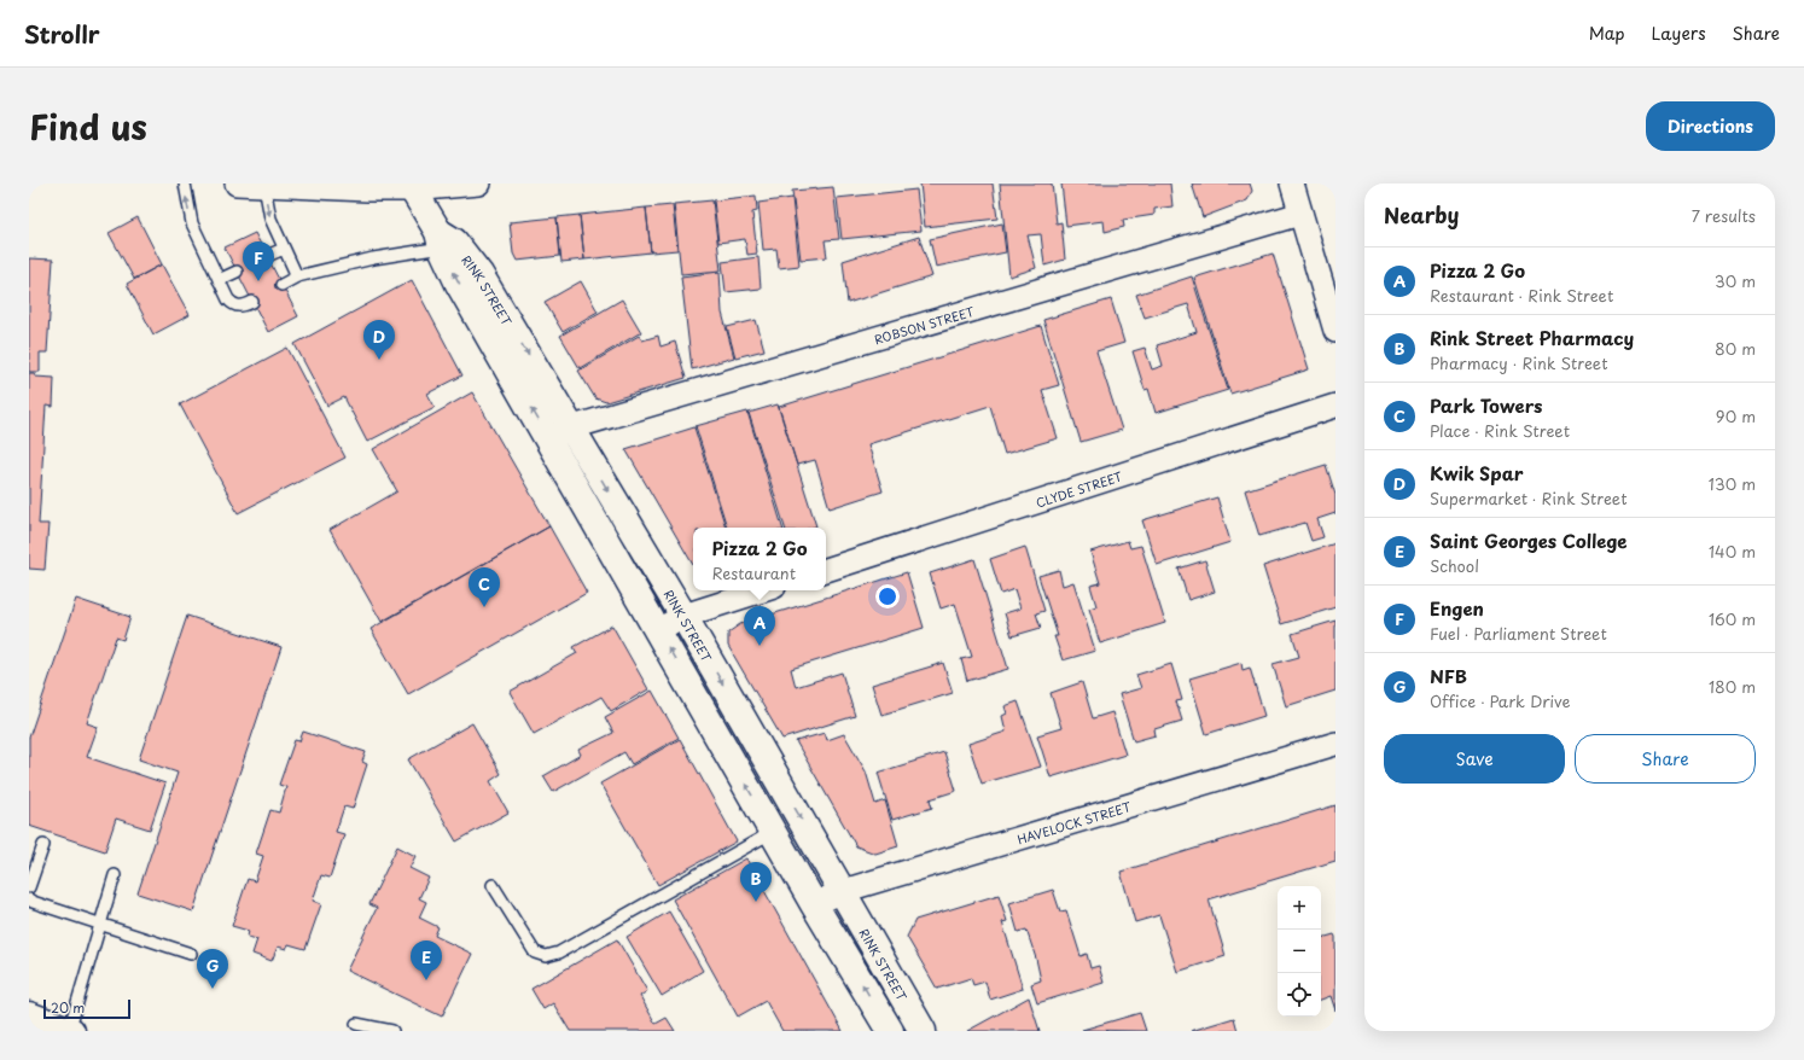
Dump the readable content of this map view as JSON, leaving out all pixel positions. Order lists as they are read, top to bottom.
{
  "streets": {
    "street": [
      "RINK STREET",
      "ROBSON STREET",
      "CLYDE STREET",
      "HAVELOCK STREET"
    ]
  },
  "crossings": [
    ["RINK STREET", "ROBSON STREET"],
    ["RINK STREET", "HAVELOCK STREET"]
  ],
  "scale_bar": "20 m",
  "page": {
    "header": "Strollr",
    "nav": ["Map", "Layers", "Share"],
    "title": "Find us",
    "buttons": [
      "Directions",
      ["Save", "Share"]
    ],
    "heading": ["Nearby", "7 results"],
    "pins": [
      "F",
      "D",
      "C",
      "A",
      "B",
      "E",
      "G"
    ],
    "list": [
      {
        "mark": "A",
        "name": "Pizza 2 Go",
        "note": "Restaurant · Rink Street",
        "value": "30 m"
      },
      {
        "mark": "B",
        "name": "Rink Street Pharmacy",
        "note": "Pharmacy · Rink Street",
        "value": "80 m"
      },
      {
        "mark": "C",
        "name": "Park Towers",
        "note": "Place · Rink Street",
        "value": "90 m"
      },
      {
        "mark": "D",
        "name": "Kwik Spar",
        "note": "Supermarket · Rink Street",
        "value": "130 m"
      },
      {
        "mark": "E",
        "name": "Saint Georges College",
        "note": "School",
        "value": "140 m"
      },
      {
        "mark": "F",
        "name": "Engen",
        "note": "Fuel · Parliament Street",
        "value": "160 m"
      },
      {
        "mark": "G",
        "name": "NFB",
        "note": "Office · Park Drive",
        "value": "180 m"
      }
    ],
    "popup": ["Pizza 2 Go", "Restaurant"],
    "map_buttons": ["+", "−"],
    "scale": "20 m"
  }
}
